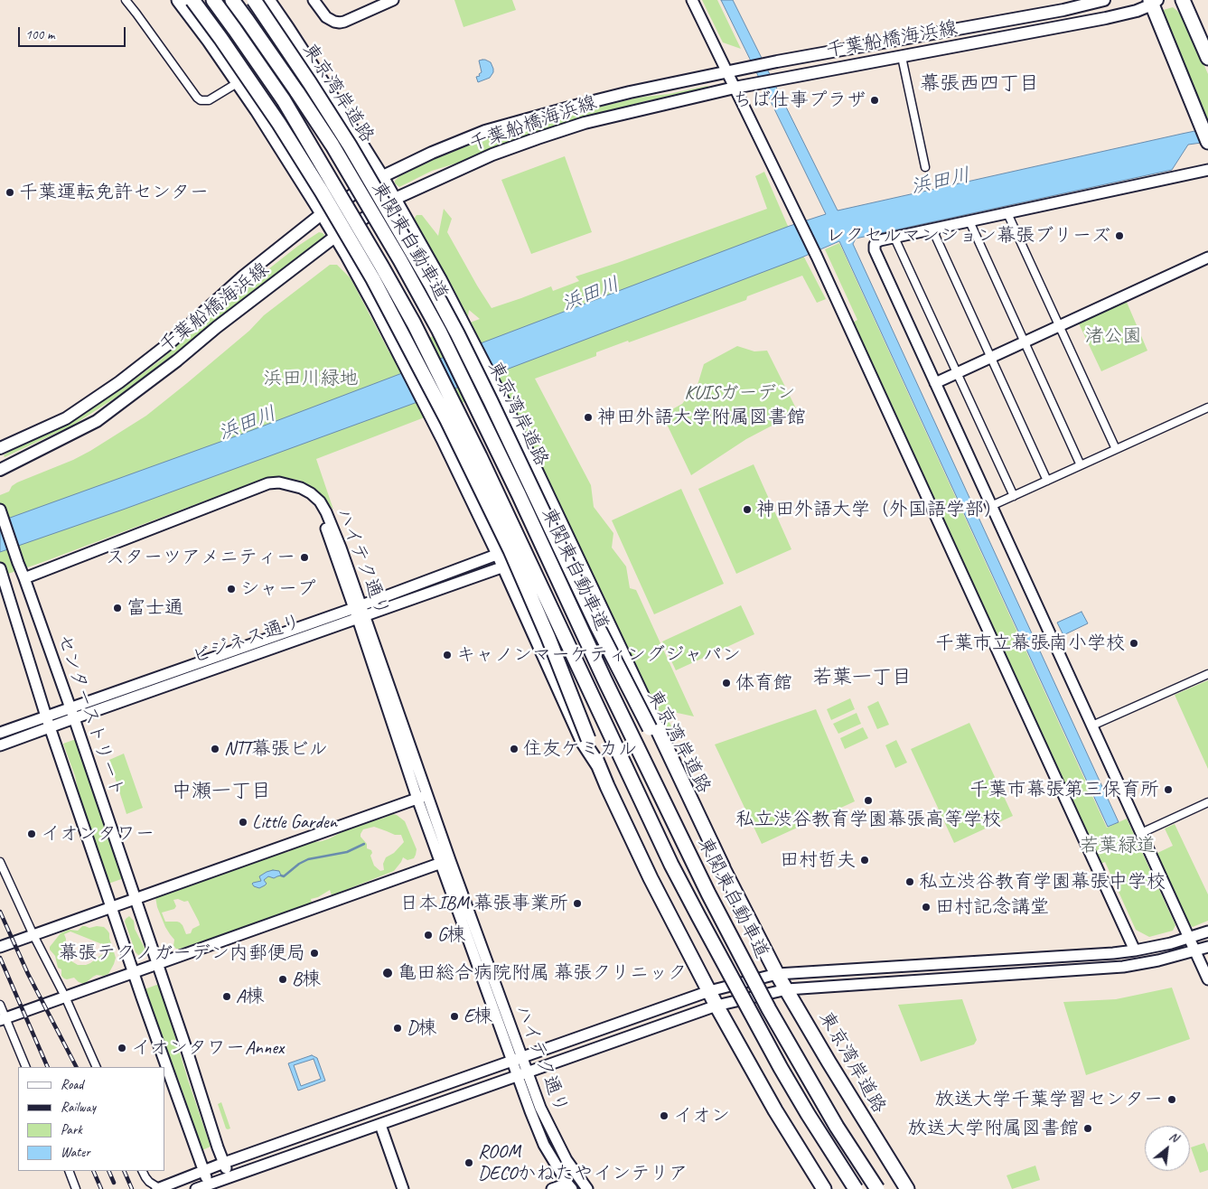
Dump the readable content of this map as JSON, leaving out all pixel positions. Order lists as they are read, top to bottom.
{
  "streets": {
    "highway": ["東京湾岸道路", "東関東自動車道"],
    "main road": ["千葉船橋海浜線"],
    "street": ["ハイテク通り", "ビジネス通り", "センターストリート"]
  },
  "crossings": [
    ["ハイテク通り", "ビジネス通り"],
    ["ハイテク通り", "センターストリート"],
    ["ビジネス通り", "センターストリート"]
  ],
  "districts": ["幕張西四丁目", "若葉一丁目", "中瀬一丁目"],
  "water": ["浜田川"],
  "parks": [
    "渚公園",
    "浜田川緑地",
    "KUISガーデン",
    "若葉緑道"
  ],
  "places": [
    "ちば仕事プラザ",
    "千葉運転免許センター",
    "レクセルマンション幕張ブリーズ",
    "神田外語大学附属図書館",
    "神田外語大学（外国語学部）",
    "スターツアメニティー",
    "シャープ",
    "富士通",
    "千葉市立幕張南小学校",
    "キャノンマーケティングジャパン",
    "体育館",
    "NTT幕張ビル",
    "住友ケミカル",
    "千葉市幕張第三保育所",
    "私立渋谷教育学園幕張高等学校",
    "Little Garden",
    "イオンタワー",
    "田村哲夫",
    "私立渋谷教育学園幕張中学校",
    "日本IBM 幕張事業所",
    "田村記念講堂",
    "G棟",
    "幕張テクノガーデン内郵便局",
    "亀田総合病院附属 幕張クリニック",
    "B棟",
    "A棟",
    "E棟",
    "D棟",
    "イオンタワーAnnex",
    "放送大学千葉学習センター",
    "イオン",
    "放送大学附属図書館",
    "ROOM DECOかねたやインテリア"
  ],
  "legend": [
    "Road",
    "Railway",
    "Park",
    "Water"
  ],
  "scale_bar": "100 m",
  "north": "top right"
}
